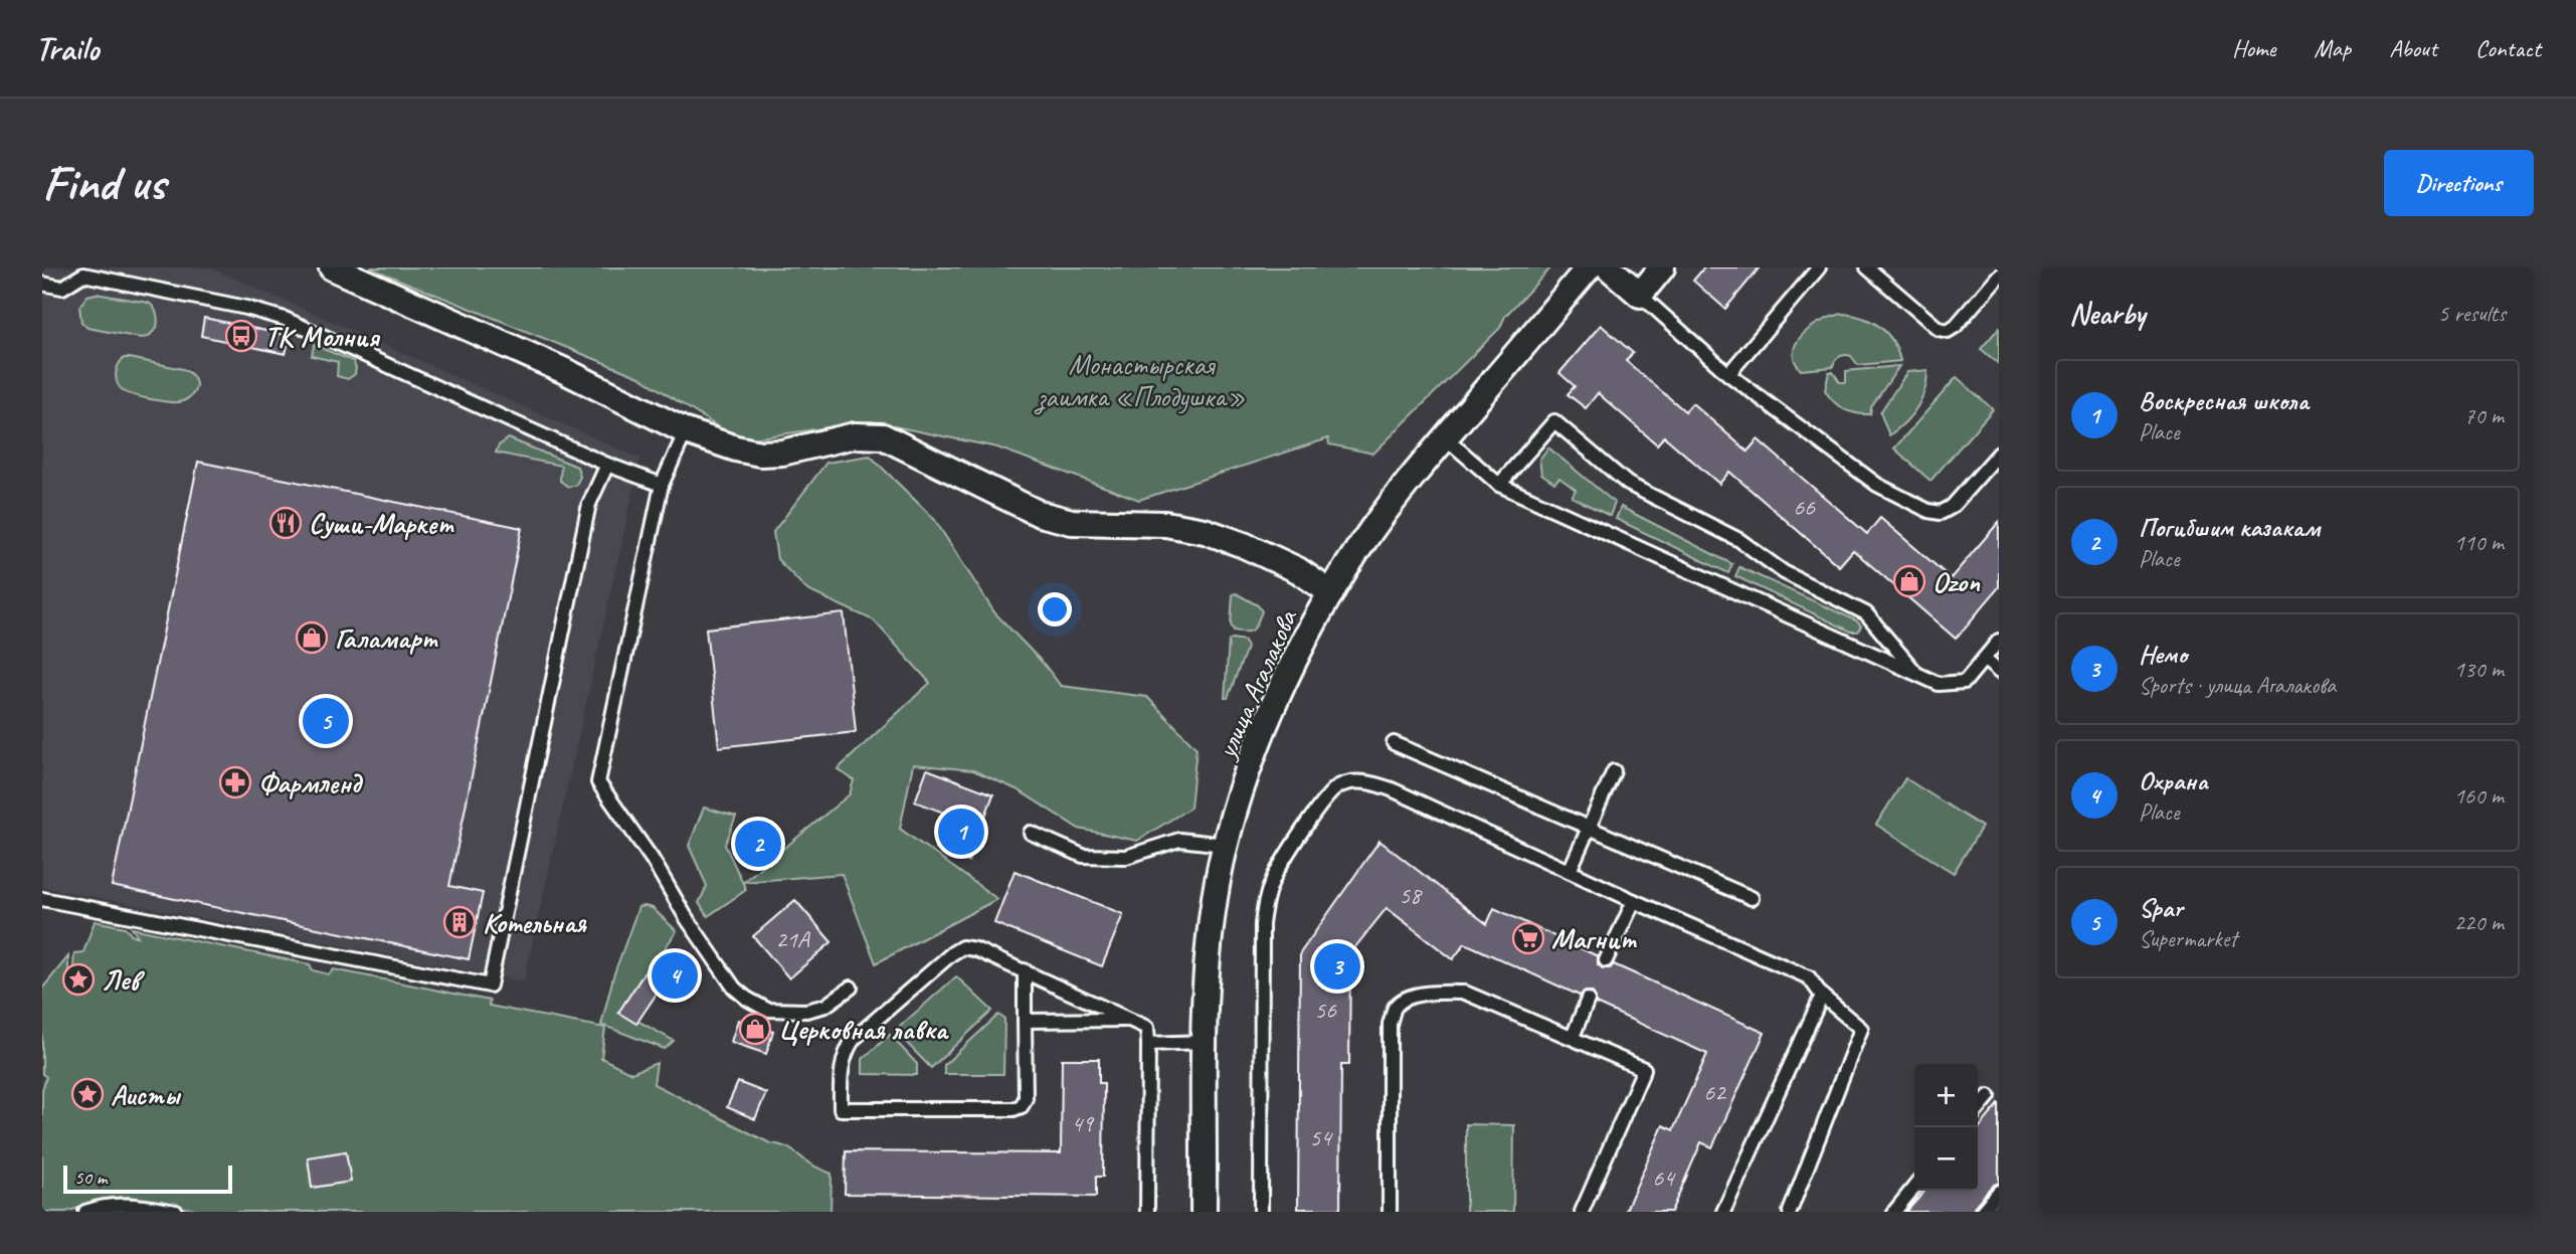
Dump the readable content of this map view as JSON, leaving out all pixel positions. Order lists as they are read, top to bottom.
{
  "streets": {
    "street": ["улица Агалакова"]
  },
  "parks": ["Монастырская заимка «Плодушка»"],
  "places": {
    "bus stop": ["ТК Молния"],
    "restaurant": ["Суши-Маркет"],
    "shop": ["Ozon", "Галамарт", "Церковная лавка"],
    "pharmacy": ["Фармленд"],
    "building": ["Котельная"],
    "supermarket": ["Магнит"],
    "place": ["Лев", "Аисты"]
  },
  "house_numbers": [
    "66",
    "58",
    "21А",
    "56",
    "62",
    "49",
    "54",
    "64"
  ],
  "scale_bar": "50 m",
  "page": {
    "header": "Trailo",
    "nav": [
      "Home",
      "Map",
      "About",
      "Contact"
    ],
    "buttons": "Directions",
    "title": "Find us",
    "heading": ["Nearby", "5 results"],
    "list": [
      {
        "mark": "1",
        "name": "Воскресная школа",
        "note": "Place",
        "value": "70 m"
      },
      {
        "mark": "2",
        "name": "Погибшим казакам",
        "note": "Place",
        "value": "110 m"
      },
      {
        "mark": "3",
        "name": "Немо",
        "note": "Sports · улица Агалакова",
        "value": "130 m"
      },
      {
        "mark": "4",
        "name": "Охрана",
        "note": "Place",
        "value": "160 m"
      },
      {
        "mark": "5",
        "name": "Spar",
        "note": "Supermarket",
        "value": "220 m"
      }
    ],
    "pins": [
      "5",
      "1",
      "2",
      "3",
      "4"
    ],
    "map_buttons": ["+", "−"],
    "scale": "50 m"
  }
}
